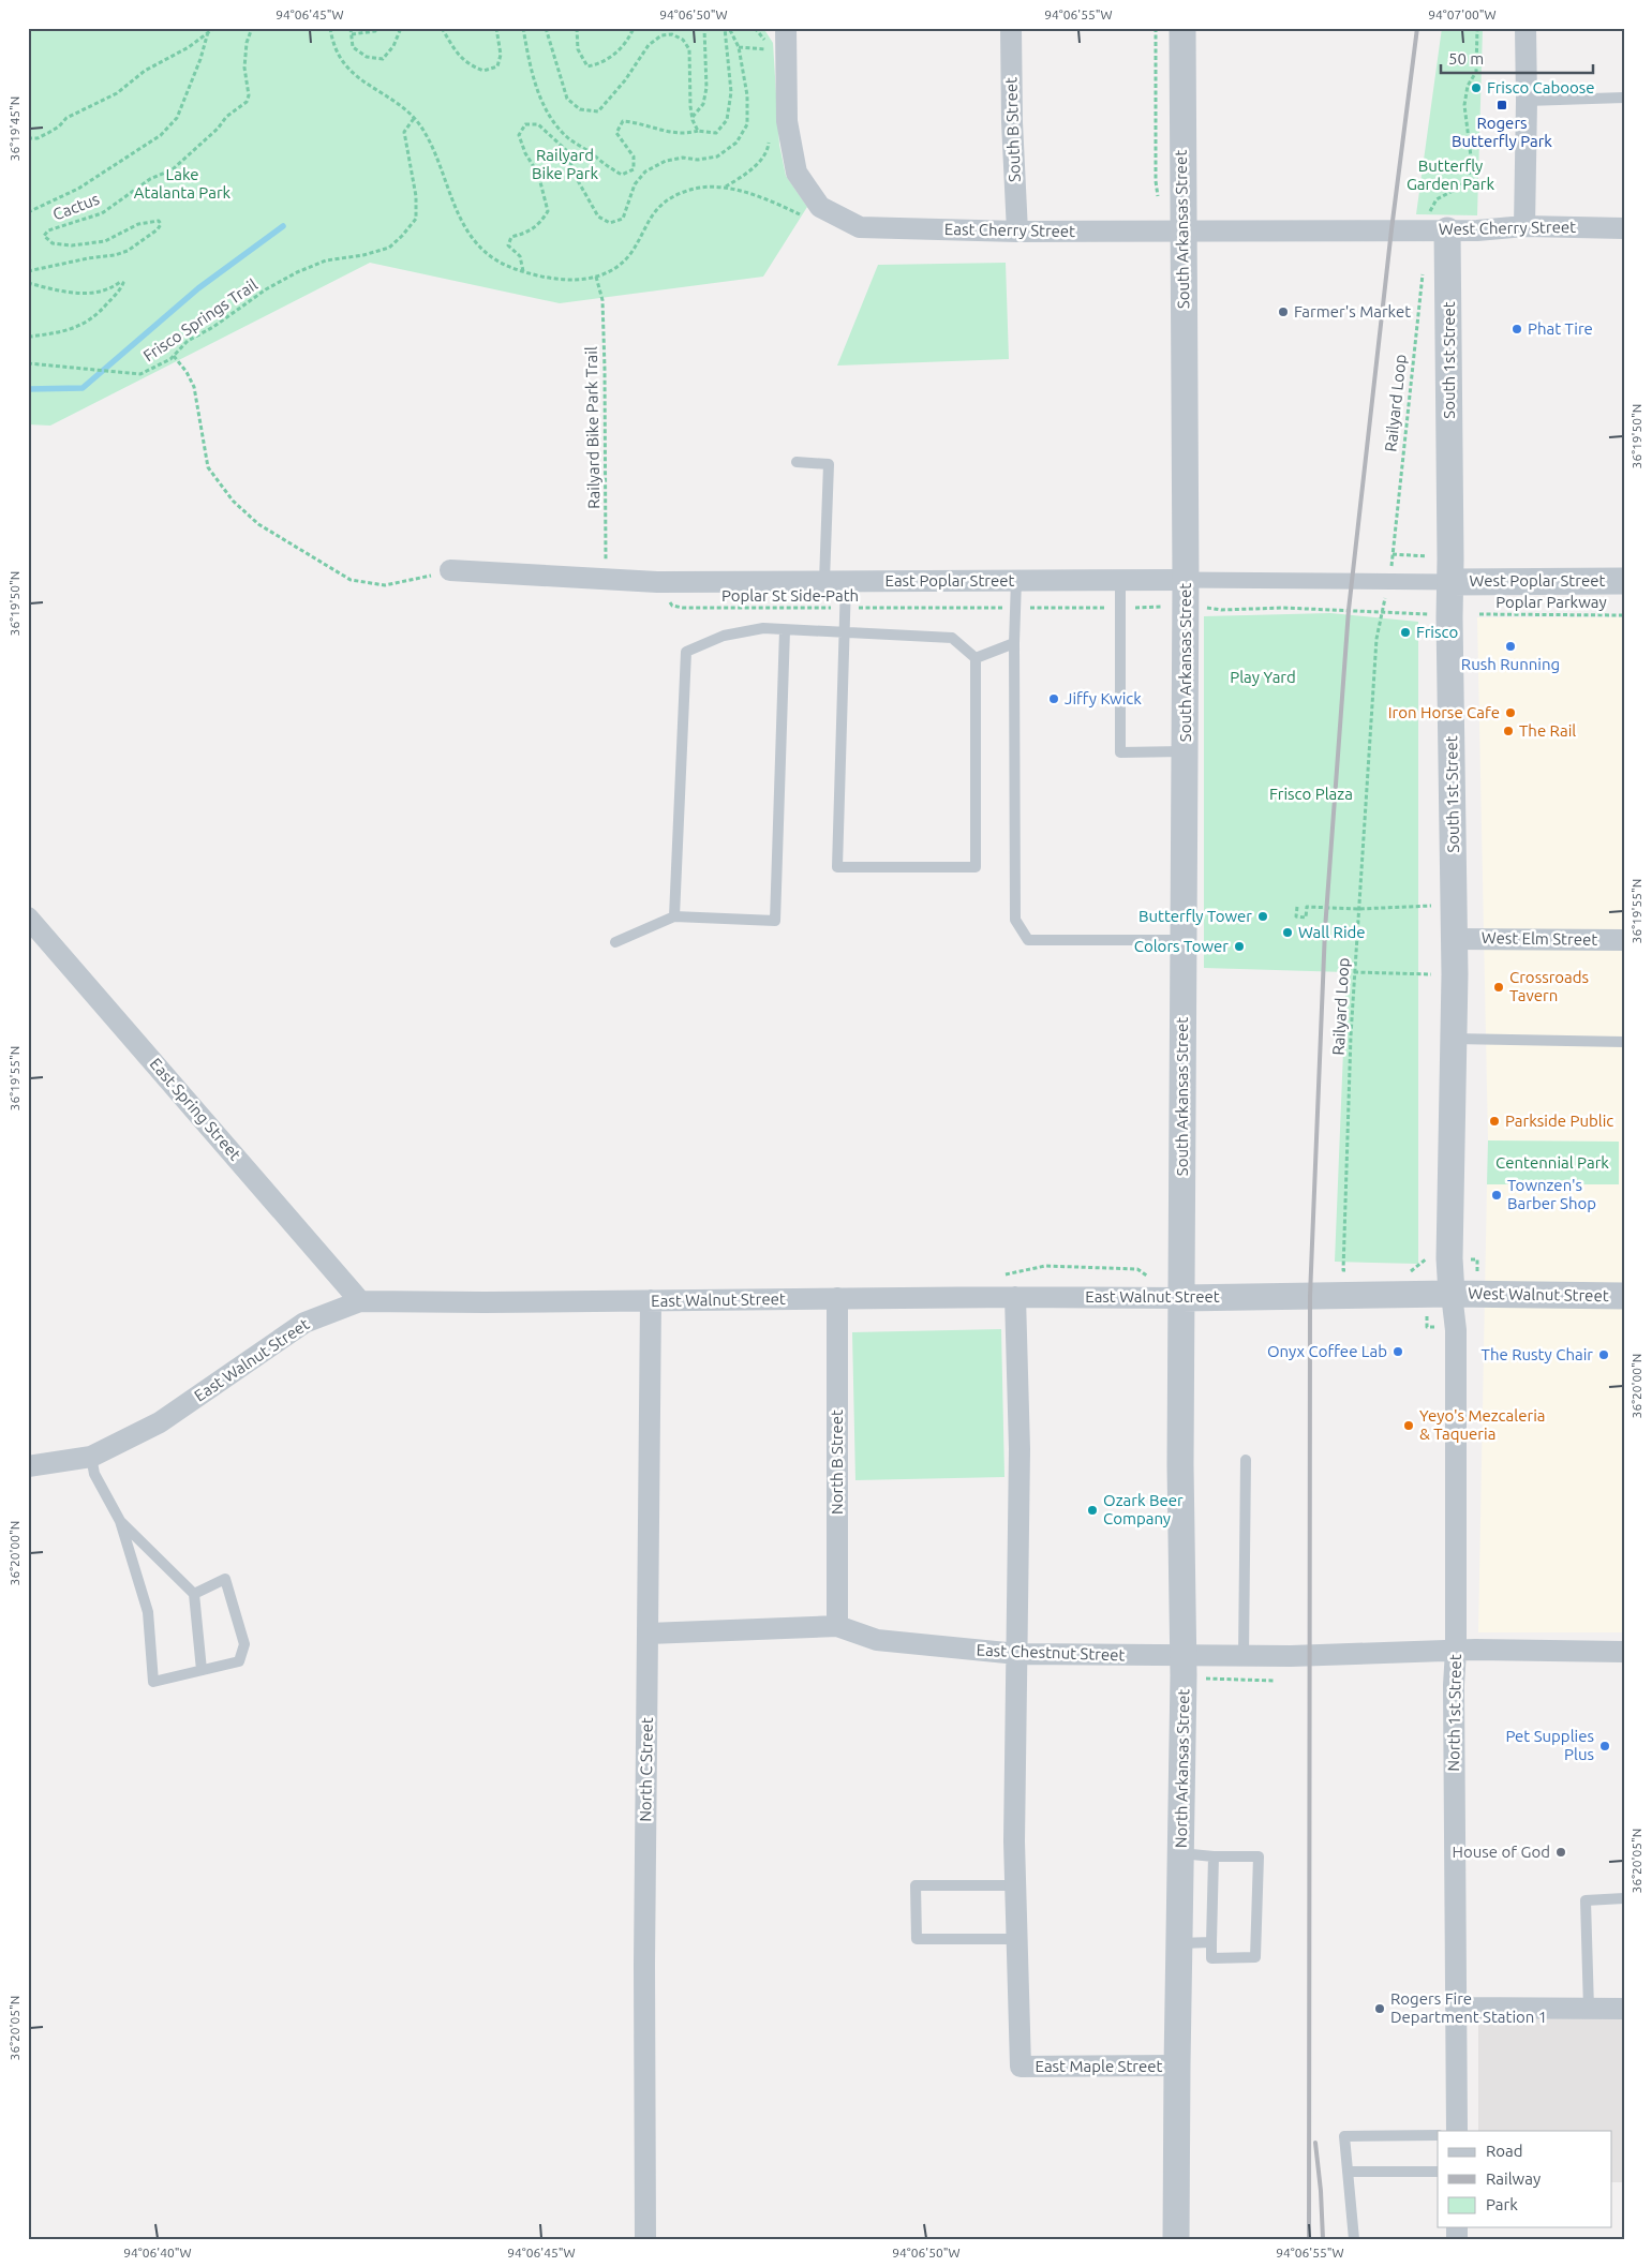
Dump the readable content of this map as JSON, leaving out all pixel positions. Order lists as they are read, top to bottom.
{
  "streets": {
    "street": [
      "South B Street",
      "West Cherry Street",
      "South Arkansas Street",
      "East Cherry Street",
      "South 1st Street",
      "East Poplar Street",
      "West Poplar Street",
      "West Elm Street",
      "East Spring Street",
      "West Walnut Street",
      "East Walnut Street",
      "North B Street",
      "East Chestnut Street",
      "North 1st Street",
      "North Arkansas Street",
      "North C Street",
      "East Maple Street"
    ],
    "path": [
      "Cactus",
      "Frisco Springs Trail",
      "Railyard Loop",
      "Railyard Bike Park Trail",
      "Poplar St Side-Path",
      "Poplar Parkway"
    ]
  },
  "crossings": [
    ["South B Street", "East Cherry Street"],
    ["West Cherry Street", "East Cherry Street"],
    ["West Cherry Street", "South 1st Street"],
    ["South Arkansas Street", "East Cherry Street"],
    ["South Arkansas Street", "East Poplar Street"],
    ["South Arkansas Street", "East Walnut Street"],
    ["South Arkansas Street", "North Arkansas Street"],
    ["South 1st Street", "East Poplar Street"],
    ["South 1st Street", "West Poplar Street"],
    ["South 1st Street", "West Elm Street"],
    ["South 1st Street", "West Walnut Street"],
    ["South 1st Street", "East Walnut Street"],
    ["South 1st Street", "North 1st Street"],
    ["Railyard Bike Park Trail", "East Poplar Street"],
    ["East Poplar Street", "West Poplar Street"],
    ["East Poplar Street", "Poplar St Side-Path"],
    ["East Spring Street", "East Walnut Street"],
    ["West Walnut Street", "East Walnut Street"],
    ["West Walnut Street", "North 1st Street"],
    ["East Walnut Street", "North B Street"],
    ["East Walnut Street", "North 1st Street"],
    ["East Walnut Street", "North Arkansas Street"],
    ["East Walnut Street", "North C Street"],
    ["North B Street", "East Chestnut Street"],
    ["East Chestnut Street", "North 1st Street"],
    ["East Chestnut Street", "North Arkansas Street"],
    ["East Chestnut Street", "North C Street"],
    ["North Arkansas Street", "East Maple Street"]
  ],
  "parks": [
    "Railyard Bike Park",
    "Butterfly Garden Park",
    "Lake Atalanta Park",
    "Play Yard",
    "Frisco Plaza",
    "Centennial Park"
  ],
  "places": {
    "other": [
      "Frisco Caboose",
      "Farmer's Market",
      "Phat Tire",
      "Frisco",
      "Rush Running",
      "Jiffy Kwick",
      "Iron Horse Cafe",
      "The Rail",
      "Butterfly Tower",
      "Wall Ride",
      "Colors Tower",
      "Crossroads Tavern",
      "Parkside Public",
      "Townzen's Barber Shop",
      "Onyx Coffee Lab",
      "The Rusty Chair",
      "Yeyo's Mezcaleria & Taqueria",
      "Ozark Beer Company",
      "Pet Supplies Plus",
      "House of God",
      "Rogers Fire Department Station 1"
    ],
    "transit": ["Rogers Butterfly Park"]
  },
  "legend": ["Road", "Railway", "Park"],
  "scale_bar": "50 m",
  "coordinates": [
    "94°06'45\"W",
    "94°06'50\"W",
    "94°06'55\"W",
    "94°07'00\"W",
    "36°19'45\"N",
    "36°19'50\"N",
    "36°19'55\"N",
    "36°20'00\"N",
    "36°20'05\"N",
    "94°06'40\"W"
  ]
}
